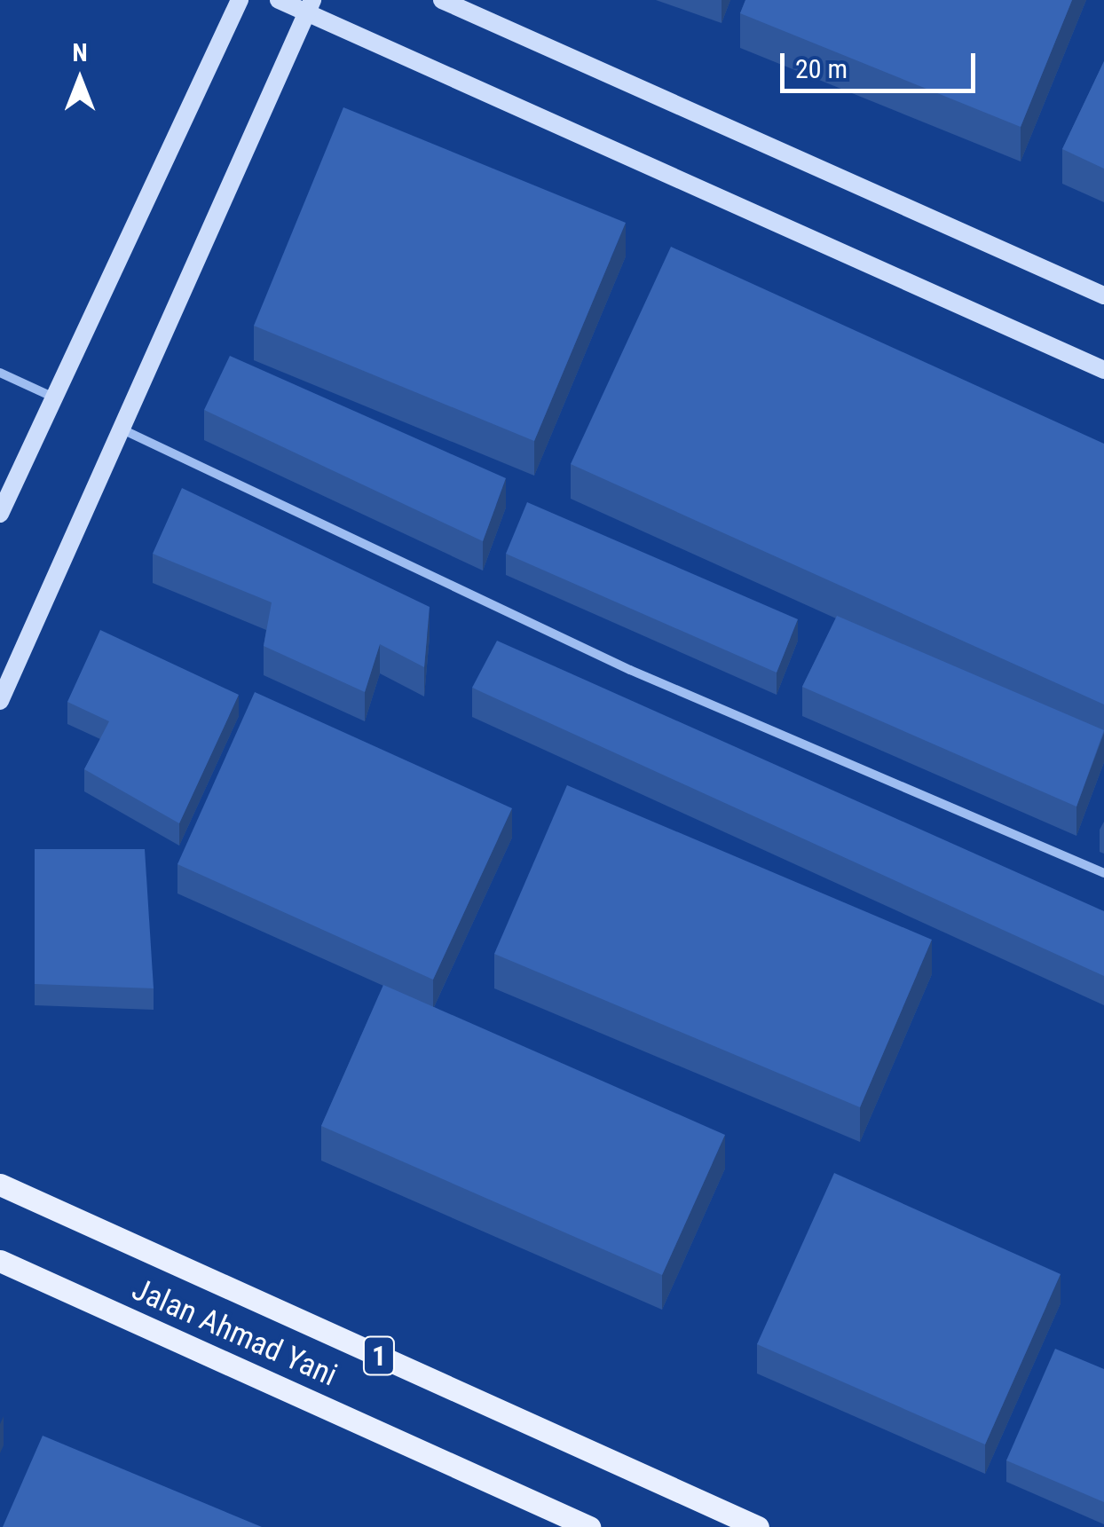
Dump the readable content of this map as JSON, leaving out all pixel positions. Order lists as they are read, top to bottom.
{
  "streets": {
    "main road": ["Jalan Ahmad Yani", "1"]
  },
  "scale_bar": "20 m",
  "north": "top"
}
